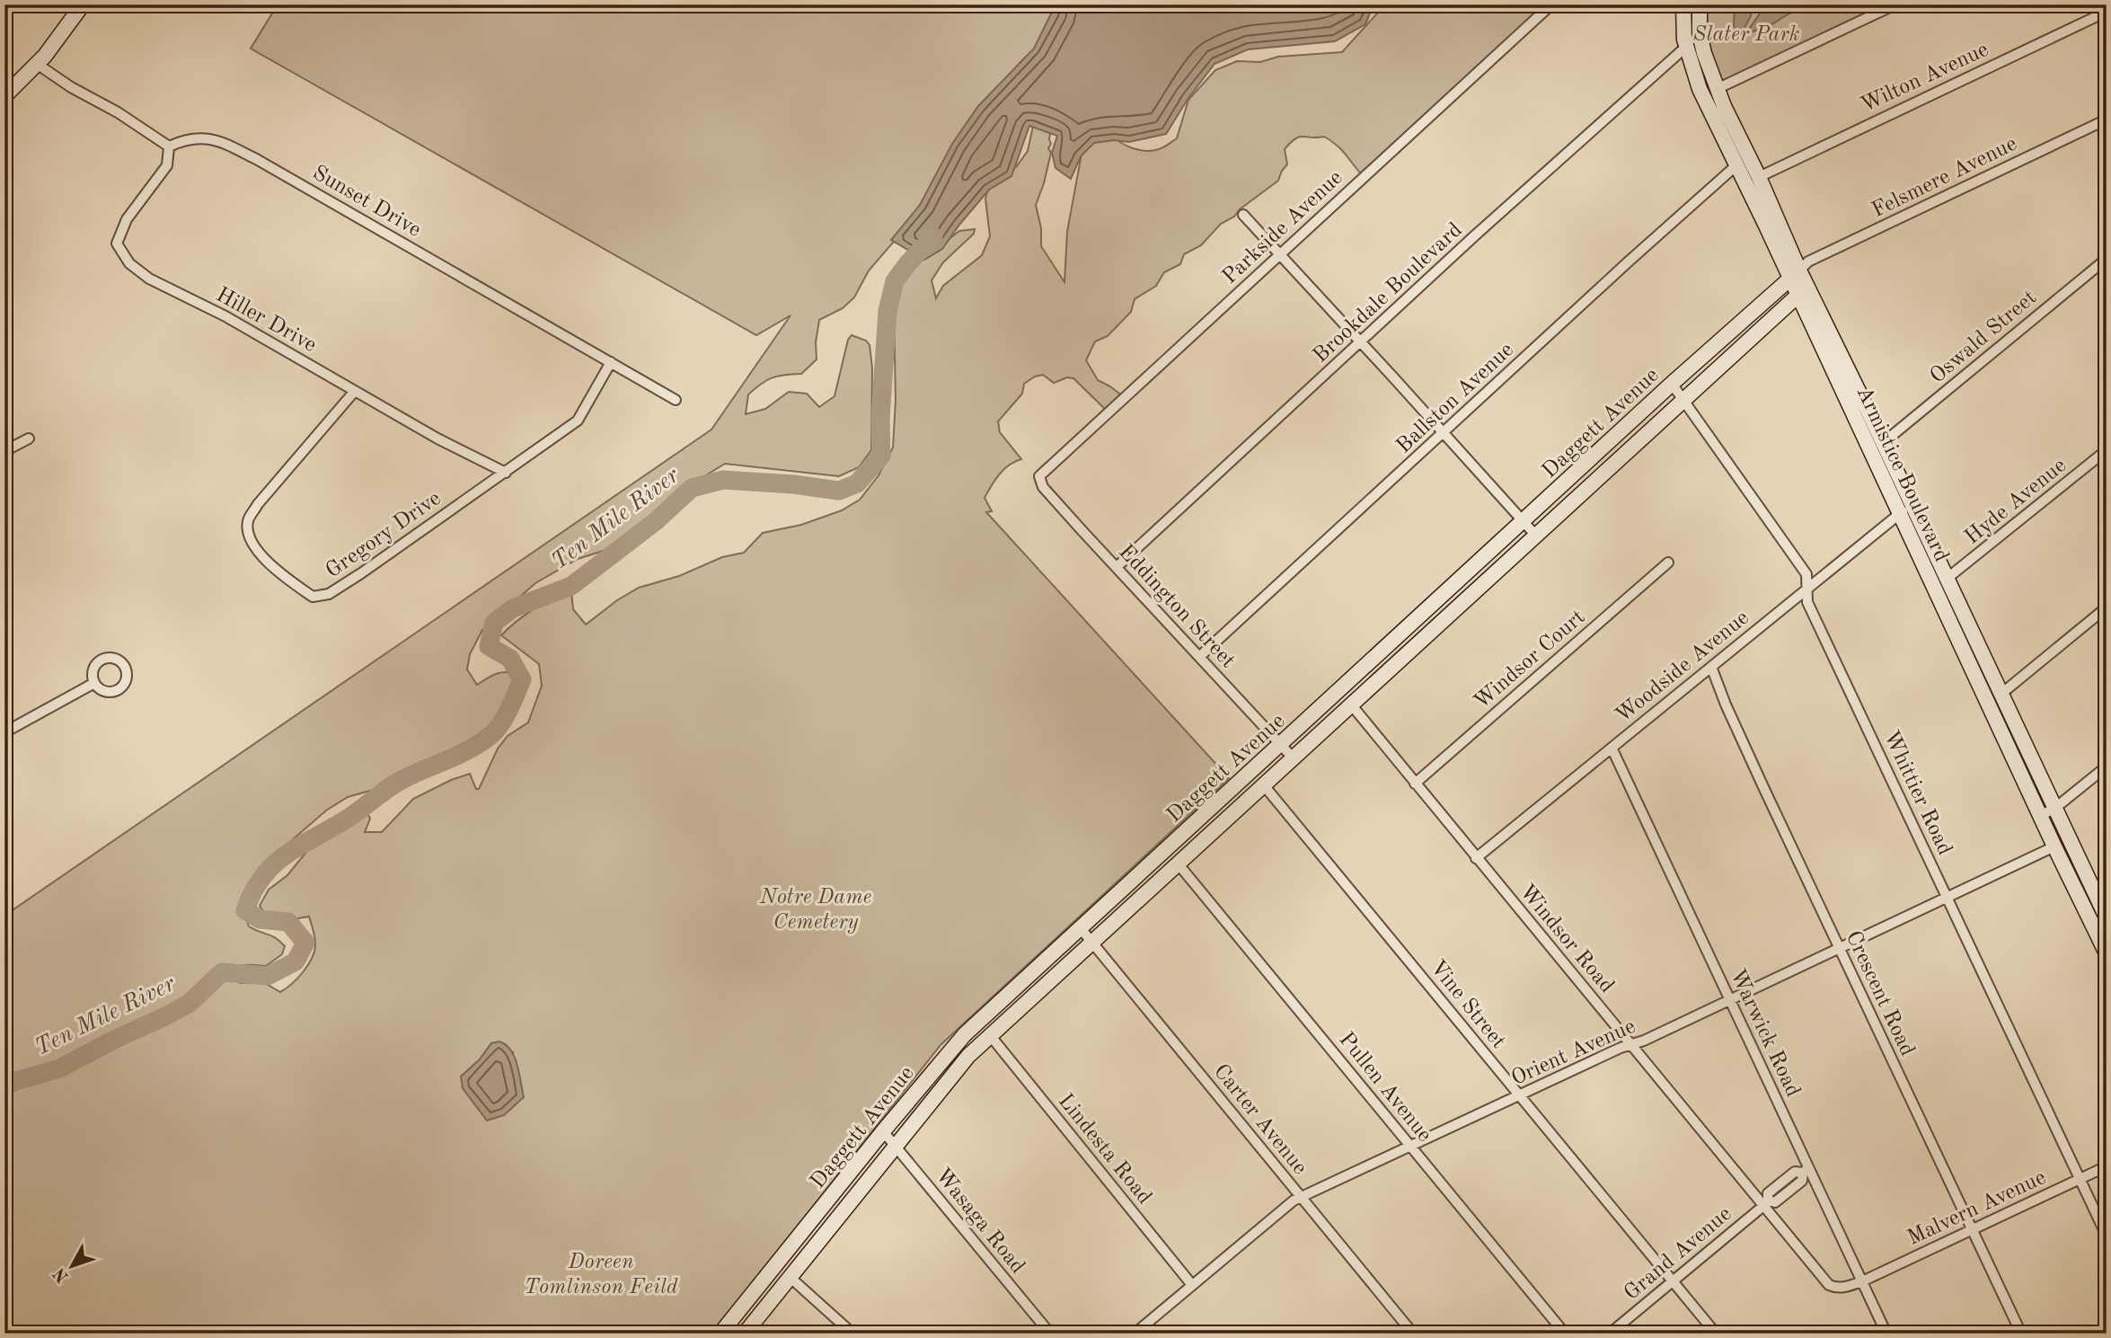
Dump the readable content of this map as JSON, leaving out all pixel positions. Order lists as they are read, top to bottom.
{
  "streets": {
    "street": [
      "Wilton Avenue",
      "Felsmere Avenue",
      "Sunset Drive",
      "Parkside Avenue",
      "Brookdale Boulevard",
      "Hiller Drive",
      "Oswald Street",
      "Ballston Avenue",
      "Daggett Avenue",
      "Armistice Boulevard",
      "Hyde Avenue",
      "Gregory Drive",
      "Eddington Street",
      "Windsor Court",
      "Woodside Avenue",
      "Whittier Road",
      "Windsor Road",
      "Crescent Road",
      "Vine Street",
      "Warwick Road",
      "Orient Avenue",
      "Pullen Avenue",
      "Carter Avenue",
      "Lindesta Road",
      "Malvern Avenue",
      "Wasaga Road",
      "Grand Avenue"
    ]
  },
  "crossings": [
    ["Wilton Avenue", "Armistice Boulevard"],
    ["Felsmere Avenue", "Daggett Avenue"],
    ["Felsmere Avenue", "Armistice Boulevard"],
    ["Sunset Drive", "Hiller Drive"],
    ["Sunset Drive", "Gregory Drive"],
    ["Parkside Avenue", "Eddington Street"],
    ["Brookdale Boulevard", "Armistice Boulevard"],
    ["Brookdale Boulevard", "Eddington Street"],
    ["Hiller Drive", "Gregory Drive"],
    ["Oswald Street", "Armistice Boulevard"],
    ["Ballston Avenue", "Armistice Boulevard"],
    ["Ballston Avenue", "Eddington Street"],
    ["Daggett Avenue", "Armistice Boulevard"],
    ["Daggett Avenue", "Eddington Street"],
    ["Daggett Avenue", "Whittier Road"],
    ["Daggett Avenue", "Windsor Road"],
    ["Daggett Avenue", "Vine Street"],
    ["Daggett Avenue", "Pullen Avenue"],
    ["Daggett Avenue", "Carter Avenue"],
    ["Daggett Avenue", "Lindesta Road"],
    ["Daggett Avenue", "Wasaga Road"],
    ["Armistice Boulevard", "Hyde Avenue"],
    ["Armistice Boulevard", "Woodside Avenue"],
    ["Armistice Boulevard", "Orient Avenue"],
    ["Windsor Court", "Windsor Road"],
    ["Woodside Avenue", "Whittier Road"],
    ["Woodside Avenue", "Windsor Road"],
    ["Woodside Avenue", "Crescent Road"],
    ["Woodside Avenue", "Warwick Road"],
    ["Whittier Road", "Orient Avenue"],
    ["Whittier Road", "Malvern Avenue"],
    ["Windsor Road", "Warwick Road"],
    ["Windsor Road", "Orient Avenue"],
    ["Windsor Road", "Malvern Avenue"],
    ["Windsor Road", "Grand Avenue"],
    ["Crescent Road", "Orient Avenue"],
    ["Crescent Road", "Malvern Avenue"],
    ["Vine Street", "Orient Avenue"],
    ["Vine Street", "Grand Avenue"],
    ["Warwick Road", "Orient Avenue"],
    ["Warwick Road", "Malvern Avenue"],
    ["Warwick Road", "Grand Avenue"],
    ["Orient Avenue", "Pullen Avenue"],
    ["Orient Avenue", "Carter Avenue"],
    ["Orient Avenue", "Lindesta Road"]
  ],
  "water": ["Ten Mile River"],
  "parks": ["Slater Park", "Notre Dame Cemetery", "Doreen Tomlinson Feild"],
  "north": "bottom left"
}
